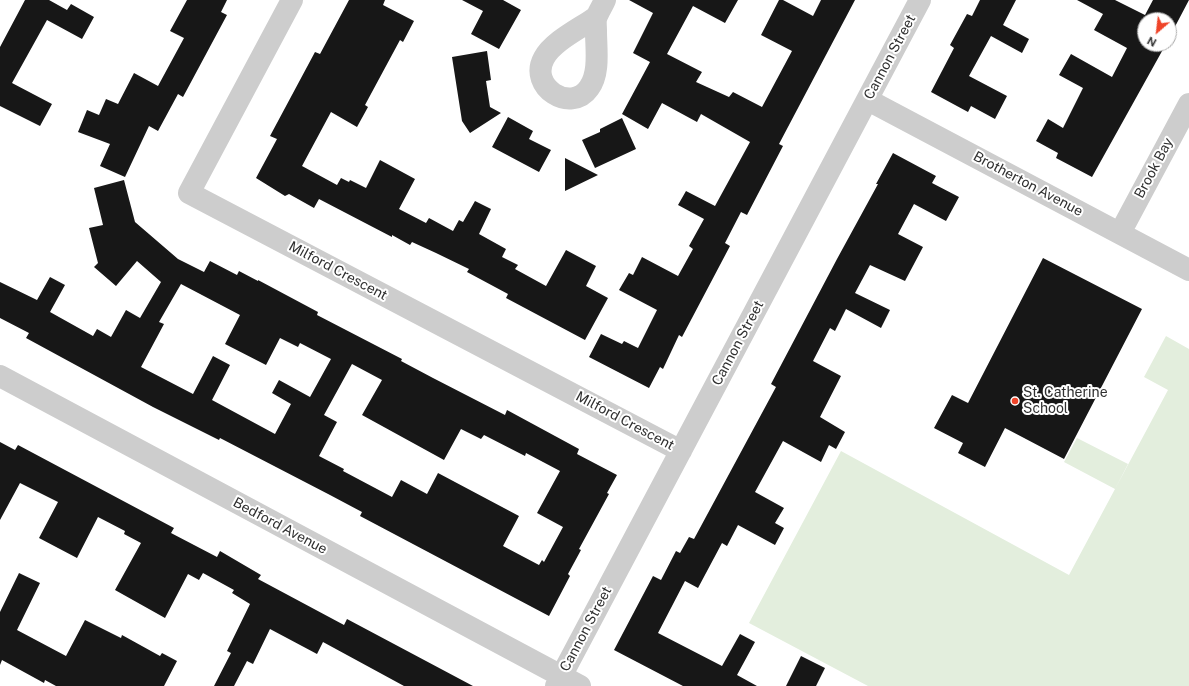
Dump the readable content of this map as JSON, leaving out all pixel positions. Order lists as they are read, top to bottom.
{
  "streets": {
    "street": [
      "Cannon Street",
      "Brook Bay",
      "Brotherton Avenue",
      "Milford Crescent",
      "Bedford Avenue"
    ]
  },
  "crossings": [
    ["Cannon Street", "Brotherton Avenue"],
    ["Cannon Street", "Milford Crescent"],
    ["Cannon Street", "Bedford Avenue"],
    ["Brook Bay", "Brotherton Avenue"]
  ],
  "places": ["St. Catherine School"],
  "north": "bottom left"
}
